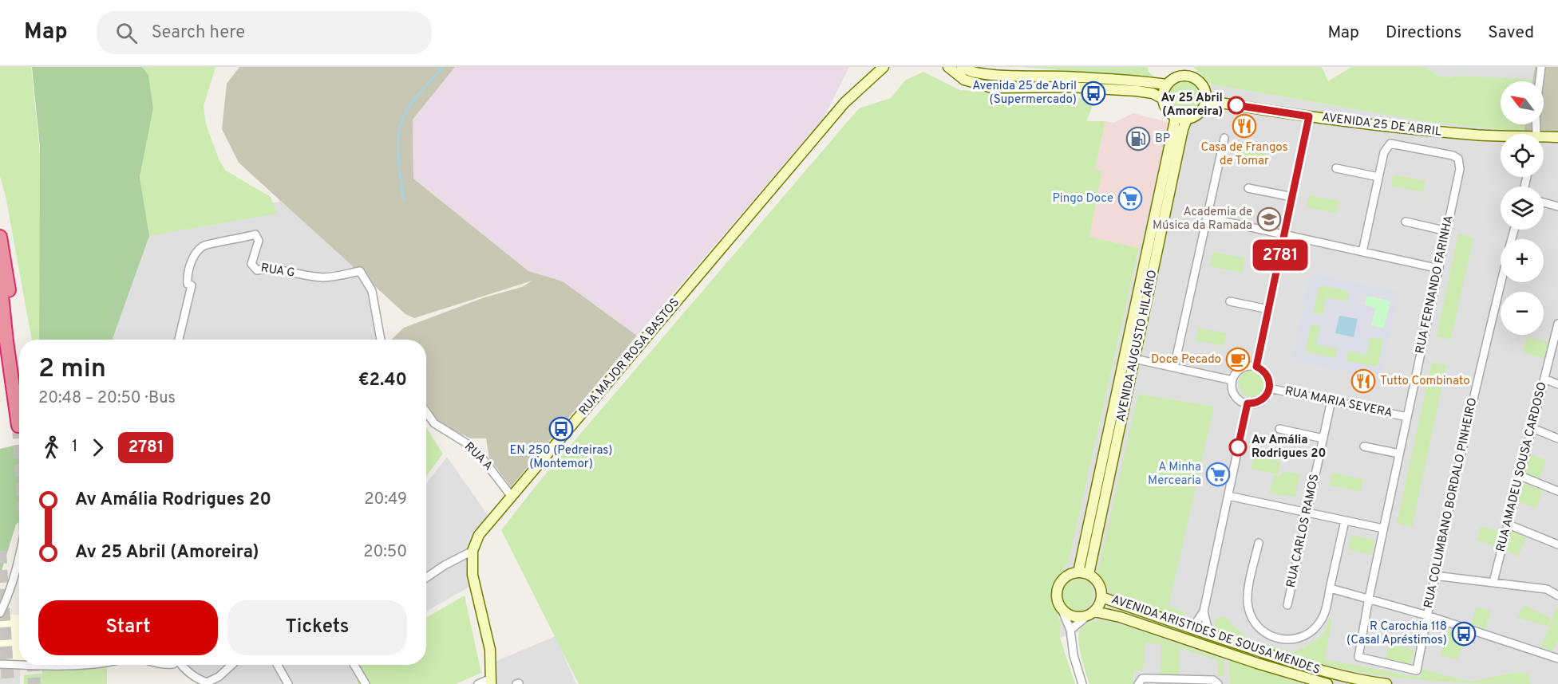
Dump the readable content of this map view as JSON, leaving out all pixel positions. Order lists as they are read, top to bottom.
{
  "streets": {
    "main road": [
      "AVENIDA 25 DE ABRIL",
      "AVENIDA AUGUSTO HILÁRIO",
      "RUA MAJOR ROSA BASTOS",
      "AVENIDA ARISTIDES DE SOUSA MENDES"
    ],
    "street": [
      "RUA G",
      "RUA FERNANDO FARINHA",
      "RUA MARIA SEVERA",
      "RUA A",
      "RUA AMADEU SOUSA CARDOSO",
      "RUA COLUMBANO BORDALO PINHEIRO",
      "RUA CARLOS RAMOS"
    ]
  },
  "crossings": [
    ["AVENIDA 25 DE ABRIL", "AVENIDA AUGUSTO HILÁRIO"],
    ["RUA FERNANDO FARINHA", "RUA MARIA SEVERA"],
    ["RUA FERNANDO FARINHA", "RUA COLUMBANO BORDALO PINHEIRO"],
    ["AVENIDA AUGUSTO HILÁRIO", "AVENIDA ARISTIDES DE SOUSA MENDES"],
    ["RUA MAJOR ROSA BASTOS", "RUA A"],
    ["RUA MARIA SEVERA", "RUA CARLOS RAMOS"]
  ],
  "places": {
    "bus stop": ["Avenida 25 de Abril (Supermercado)", "EN 250 (Pedreiras) (Montemor)", "R Carochia 118 (Casal Apréstimos)"],
    "other": ["Av 25 Abril (Amoreira)", "Av Amália Rodrigues 20"],
    "restaurant": ["Casa de Frangos de Tomar", "Tutto Combinato"],
    "fuel station": ["BP"],
    "supermarket": ["Pingo Doce", "A Minha Mercearia"],
    "school or university": ["Academia de Música da Ramada"],
    "cafe": ["Doce Pecado"]
  },
  "lines": ["bus line 2781"],
  "north": "top left",
  "page": {
    "header": "Map",
    "search": "Search here",
    "nav": ["Map", "Directions", "Saved"],
    "on_map": "2781",
    "map_buttons": ["+", "−"],
    "heading": ["2 min", "20:48 – 20:50 · Bus", "€2.40"],
    "legs": ["1", "2781"],
    "list": [
      {
        "name": "Av Amália Rodrigues 20",
        "value": "20:49"
      },
      {
        "name": "Av 25 Abril (Amoreira)",
        "value": "20:50"
      }
    ],
    "buttons": ["Start", "Tickets"]
  }
}
